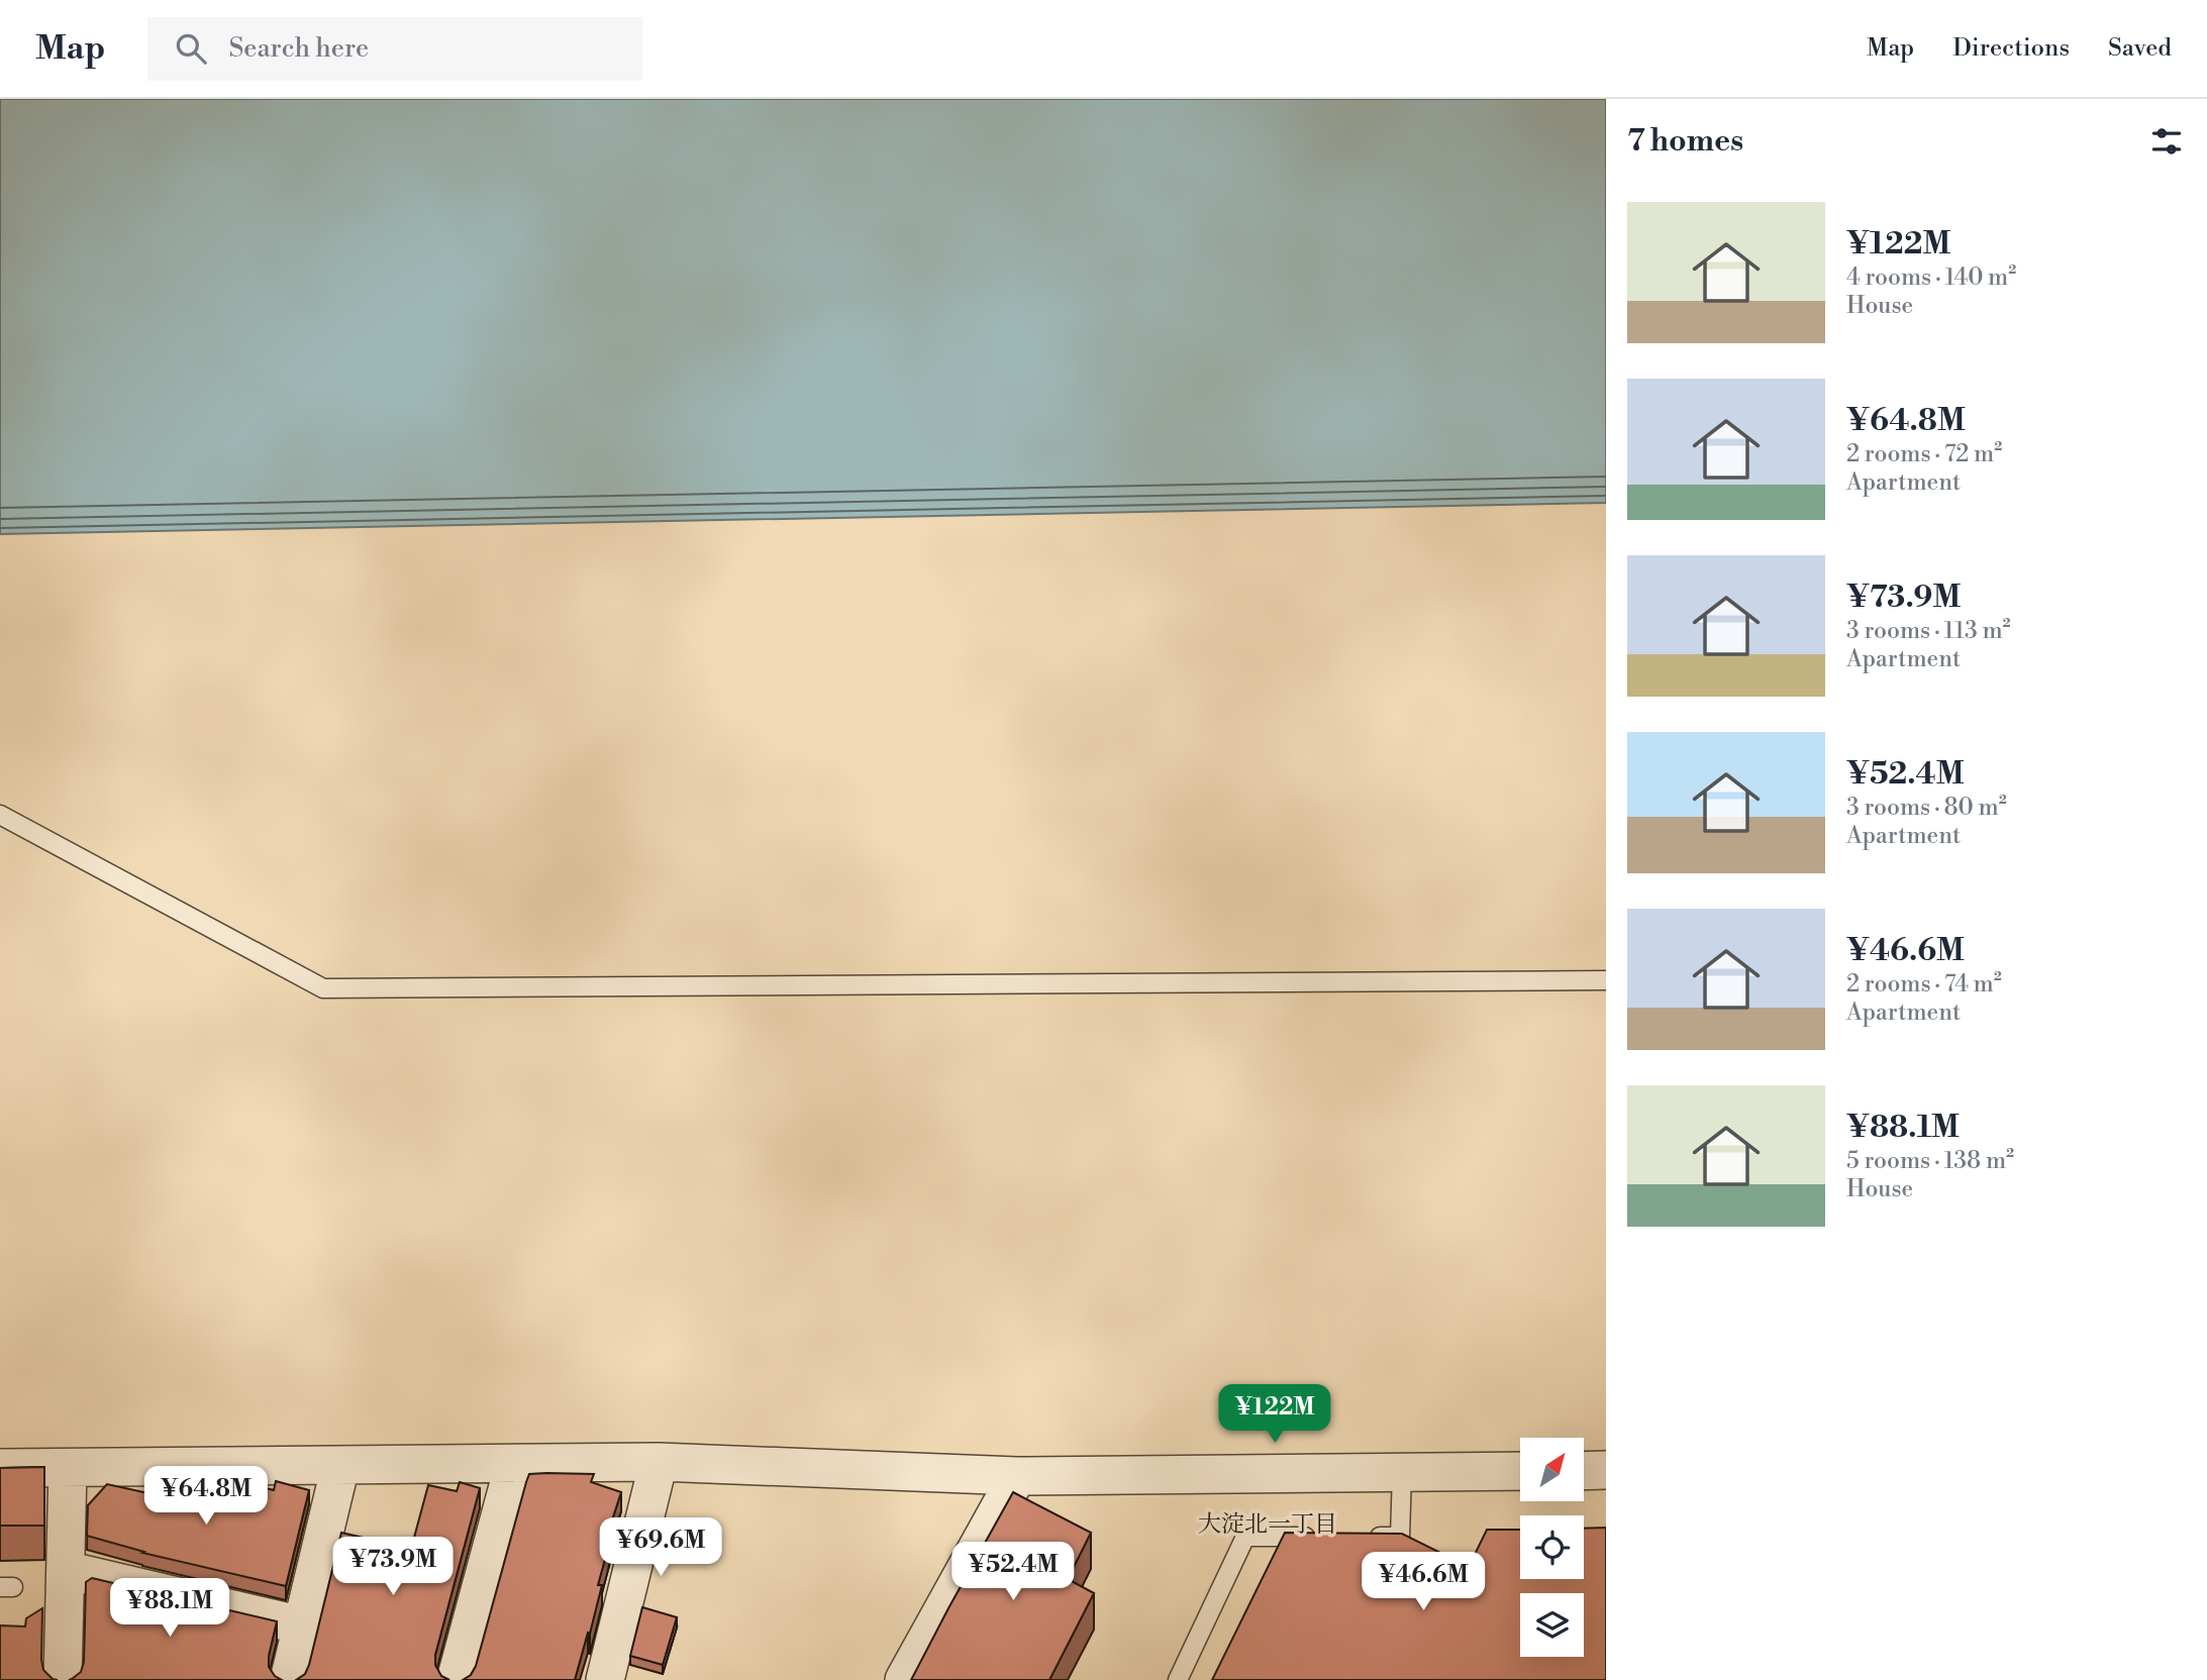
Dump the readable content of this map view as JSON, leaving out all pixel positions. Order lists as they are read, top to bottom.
{
  "districts": ["大淀北一丁目"],
  "north": "top right",
  "page": {
    "header": "Map",
    "search": "Search here",
    "nav": ["Map", "Directions", "Saved"],
    "heading": "7 homes",
    "list": [
      {
        "name": "¥122M",
        "note": "4 rooms · 140 m² · House"
      },
      {
        "name": "¥64.8M",
        "note": "2 rooms · 72 m² · Apartment"
      },
      {
        "name": "¥73.9M",
        "note": "3 rooms · 113 m² · Apartment"
      },
      {
        "name": "¥52.4M",
        "note": "3 rooms · 80 m² · Apartment"
      },
      {
        "name": "¥46.6M",
        "note": "2 rooms · 74 m² · Apartment"
      },
      {
        "name": "¥88.1M",
        "note": "5 rooms · 138 m² · House"
      }
    ],
    "price": [
      "¥122M",
      "¥64.8M",
      "¥69.6M",
      "¥73.9M",
      "¥52.4M",
      "¥46.6M",
      "¥88.1M"
    ]
  }
}
